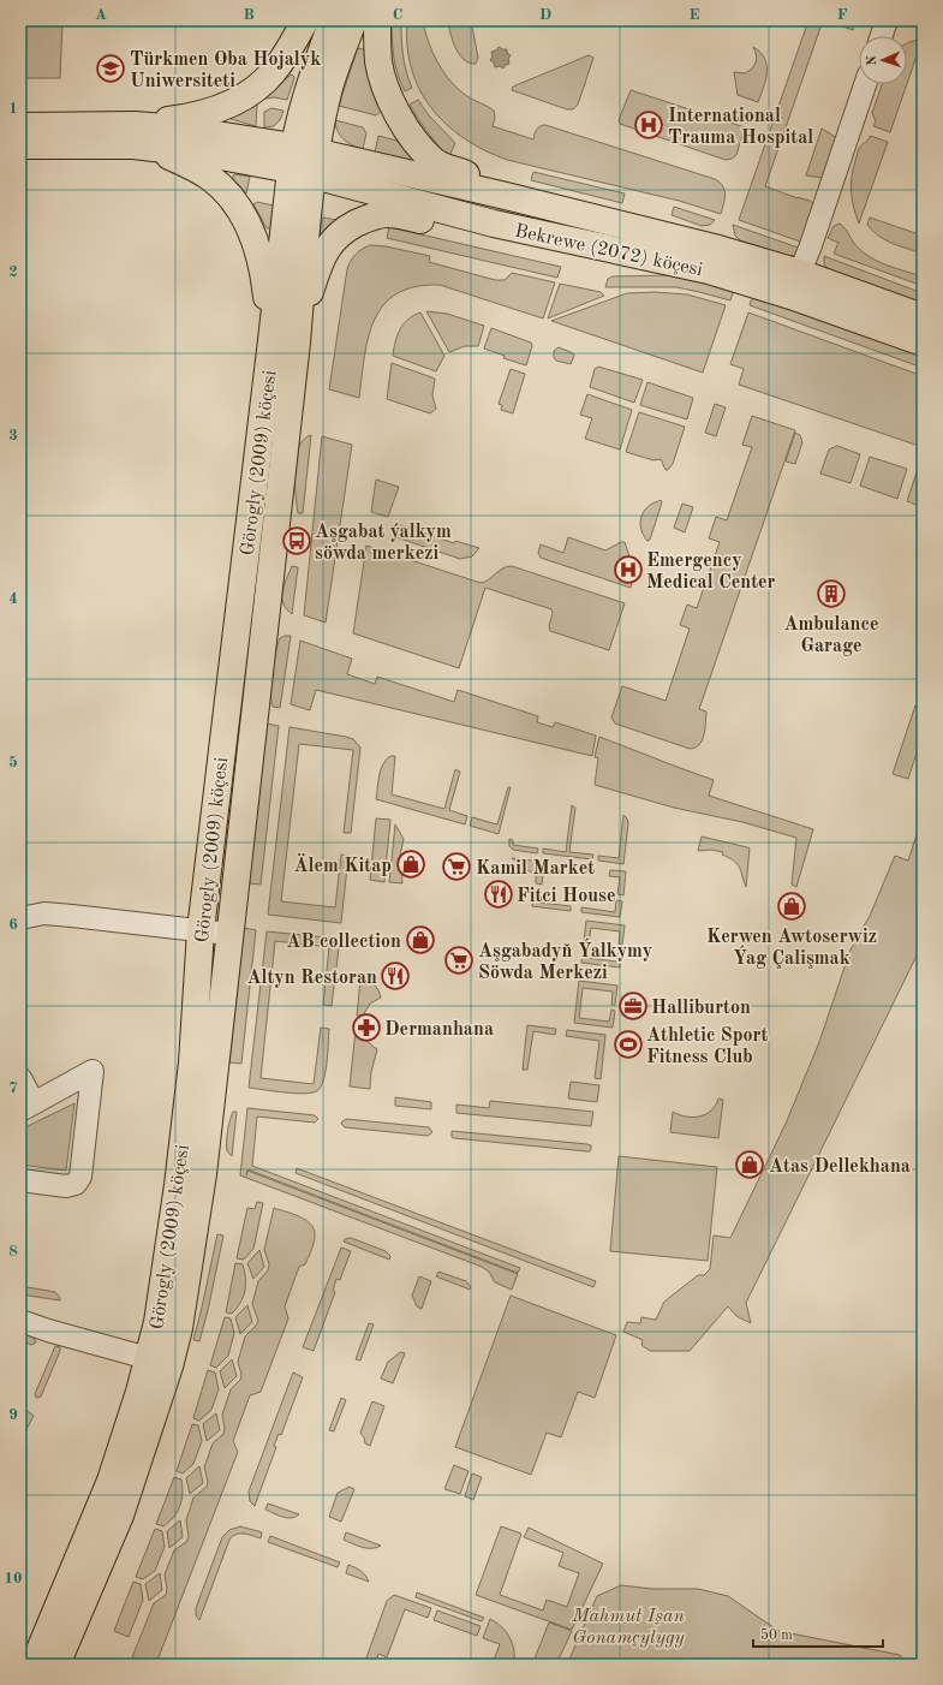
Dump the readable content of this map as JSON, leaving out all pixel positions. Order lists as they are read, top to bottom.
{
  "streets": {
    "main road": ["Bekrewe (2072) köçesi", "Görogly (2009) köçesi"]
  },
  "crossings": [
    ["Bekrewe (2072) köçesi", "Görogly (2009) köçesi"]
  ],
  "parks": ["Mahmut Işan Gonamçylygy"],
  "places": {
    "school or university": ["Türkmen Oba Hojalyk Uniwersiteti"],
    "hospital": ["International Trauma Hospital", "Emergency Medical Center"],
    "bus stop": ["Aşgabat ýalkym söwda merkezi"],
    "building": ["Ambulance Garage"],
    "shop": [
      "Älem Kitap",
      "Kerwen Awtoserwiz Ýag Çalişmak",
      "AB collection",
      "Atas Dellekhana"
    ],
    "supermarket": ["Kamil Market", "Aşgabadyň Ýalkymy Söwda Merkezi"],
    "restaurant": ["Fitci House", "Altyn Restoran"],
    "office": ["Halliburton"],
    "pharmacy": ["Dermanhana"],
    "sports": ["Athletic Sport Fitness Club"]
  },
  "scale_bar": "50 m",
  "north": "left",
  "grid": {
    "columns": [
      "A",
      "B",
      "C",
      "D",
      "E",
      "F"
    ],
    "rows": [
      "1",
      "2",
      "3",
      "4",
      "5",
      "6",
      "7",
      "8",
      "9",
      "10"
    ]
  }
}
